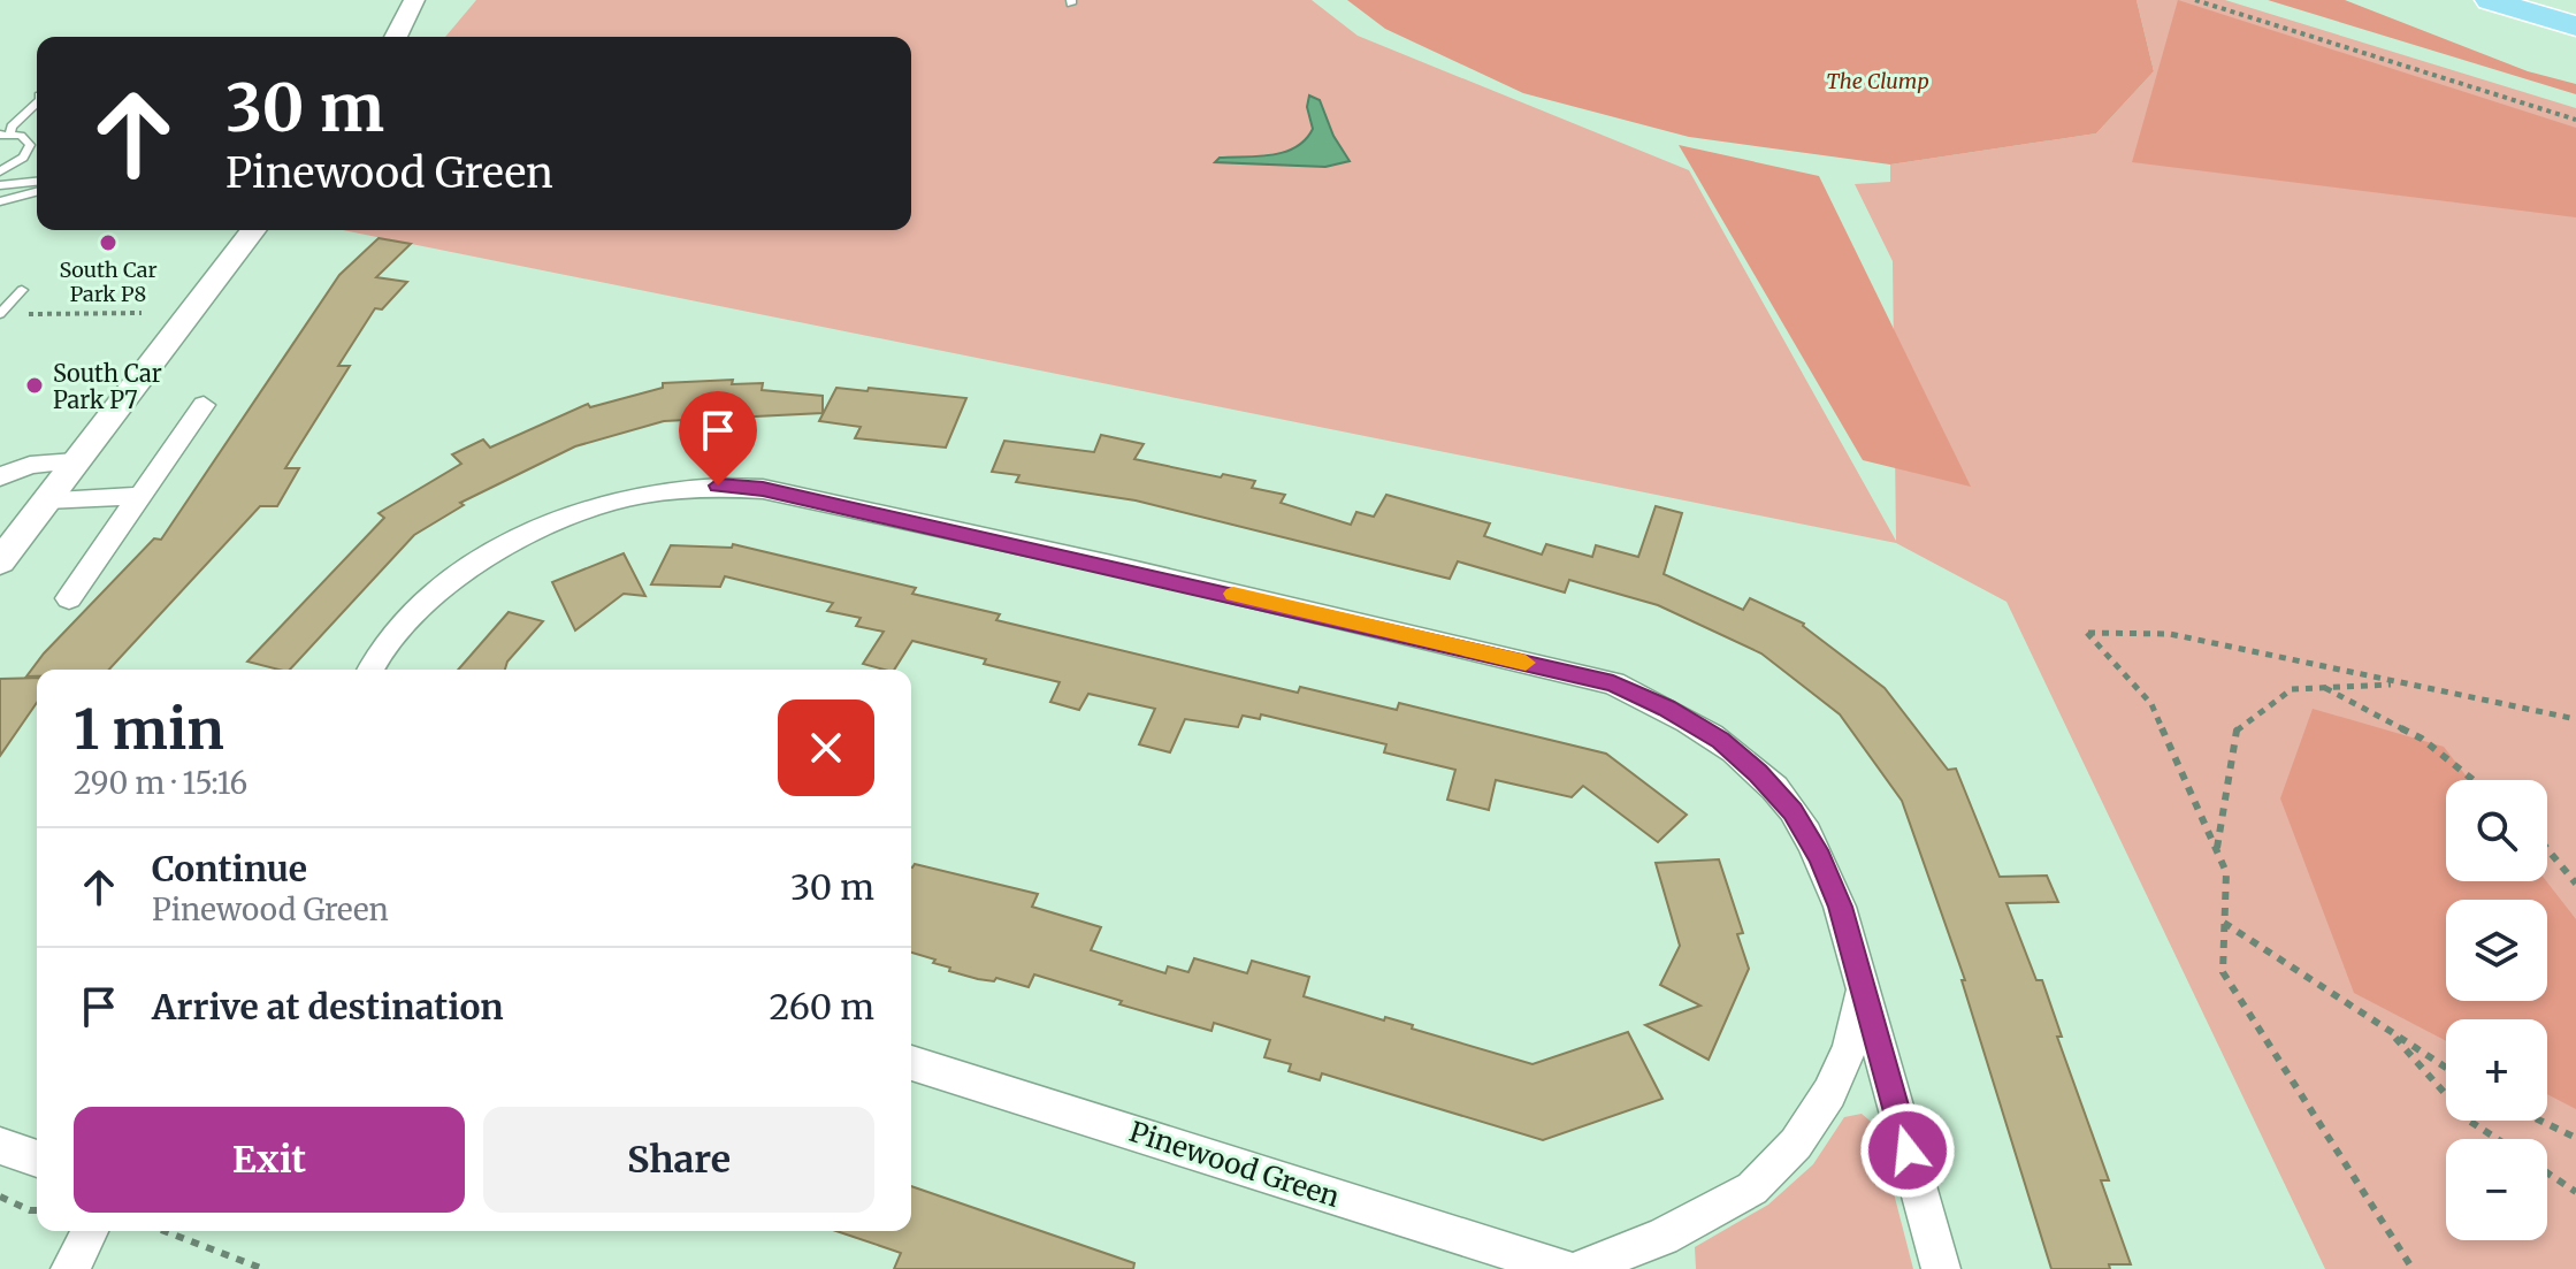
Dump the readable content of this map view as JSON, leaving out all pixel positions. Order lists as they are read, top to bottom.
{
  "streets": {
    "street": ["Pinewood Green"]
  },
  "parks": ["The Clump"],
  "places": ["South Car Park P8", "South Car Park P7"],
  "page": {
    "turn": ["30 m", "Pinewood Green"],
    "heading": ["1 min", "290 m · 15:16"],
    "map_buttons": ["+", "−"],
    "list": [
      {
        "name": "Continue",
        "note": "Pinewood Green",
        "value": "30 m"
      },
      {
        "name": "Arrive at destination",
        "value": "260 m"
      }
    ],
    "buttons": ["Exit", "Share"]
  }
}
